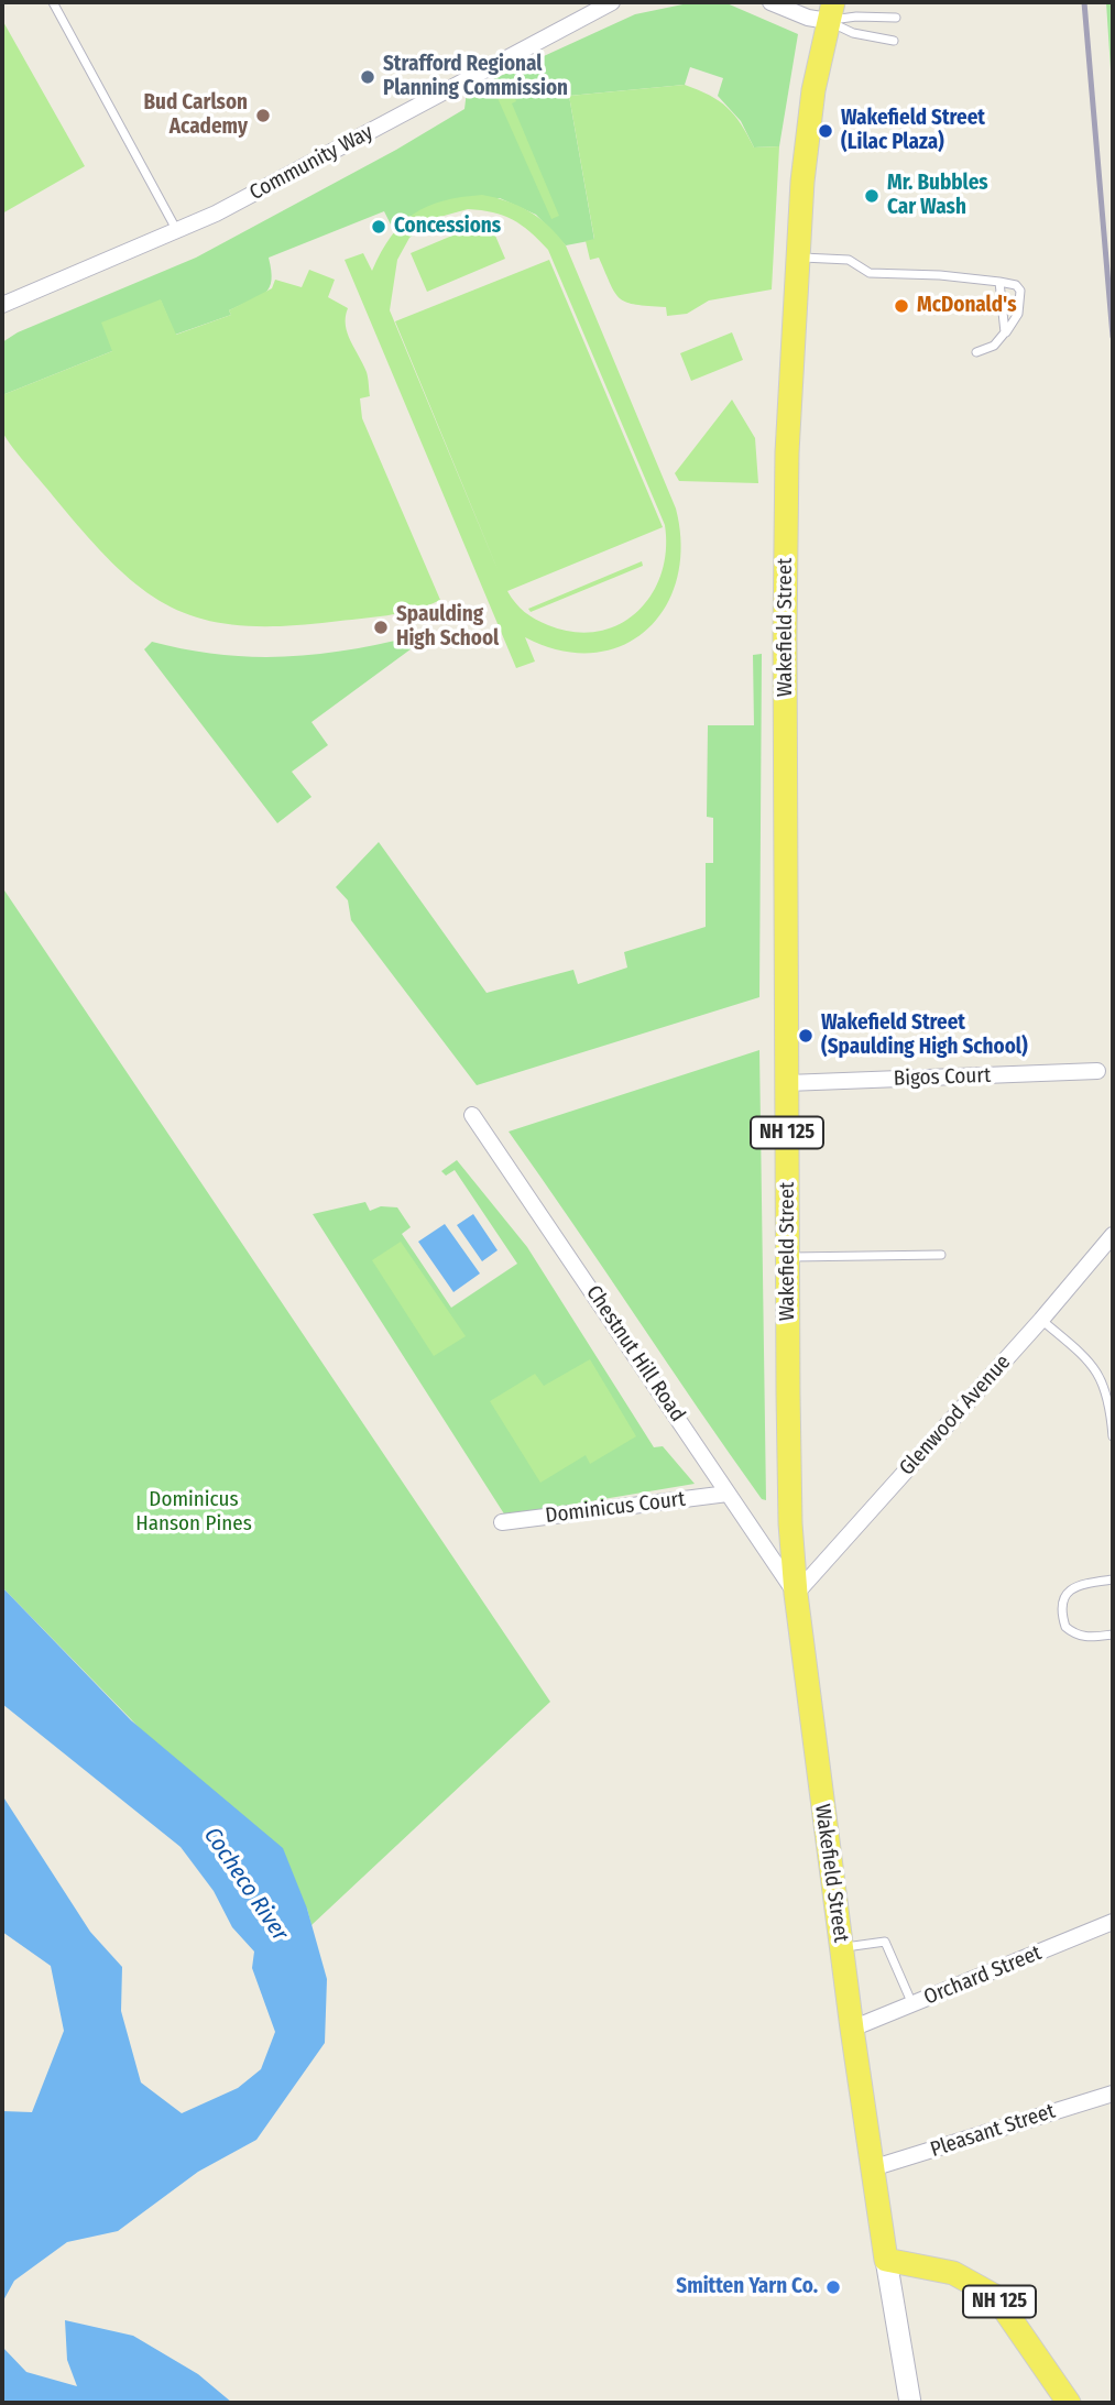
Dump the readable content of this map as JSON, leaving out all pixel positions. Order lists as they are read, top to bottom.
{
  "streets": {
    "main road": ["Wakefield Street", "NH 125"],
    "street": [
      "Community Way",
      "Bigos Court",
      "Chestnut Hill Road",
      "Glenwood Avenue",
      "Dominicus Court",
      "Orchard Street",
      "Pleasant Street"
    ]
  },
  "crossings": [
    ["Wakefield Street", "Bigos Court"],
    ["Wakefield Street", "NH 125"],
    ["Wakefield Street", "Chestnut Hill Road"],
    ["Wakefield Street", "Glenwood Avenue"],
    ["Wakefield Street", "Orchard Street"],
    ["Wakefield Street", "Pleasant Street"],
    ["Chestnut Hill Road", "Glenwood Avenue"],
    ["Chestnut Hill Road", "Dominicus Court"]
  ],
  "water": ["Cocheco River"],
  "parks": ["Dominicus Hanson Pines"],
  "places": [
    "Strafford Regional Planning Commission",
    "Bud Carlson Academy",
    "Wakefield Street (Lilac Plaza)",
    "Mr. Bubbles Car Wash",
    "Concessions",
    "McDonald's",
    "Spaulding High School",
    "Wakefield Street (Spaulding High School)",
    "Smitten Yarn Co."
  ]
}
